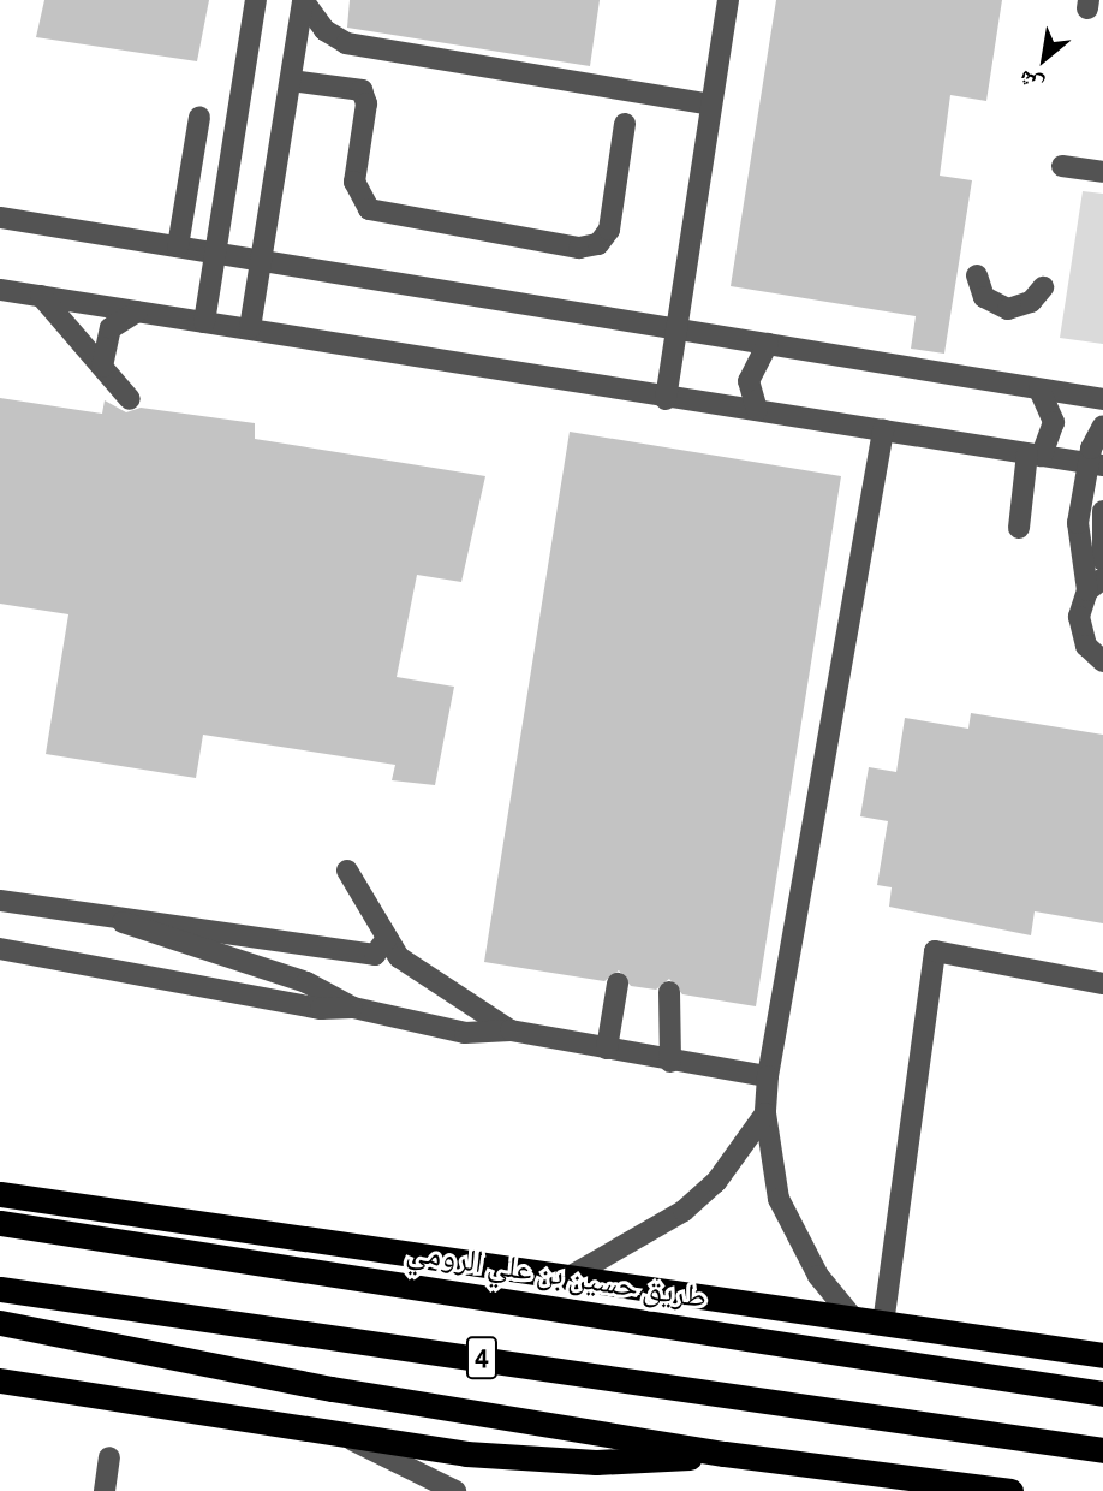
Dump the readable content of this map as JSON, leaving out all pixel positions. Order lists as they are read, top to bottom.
{
  "streets": {
    "highway": ["طريق حسين بن علي الرومي", "4"]
  },
  "north": "bottom left"
}
